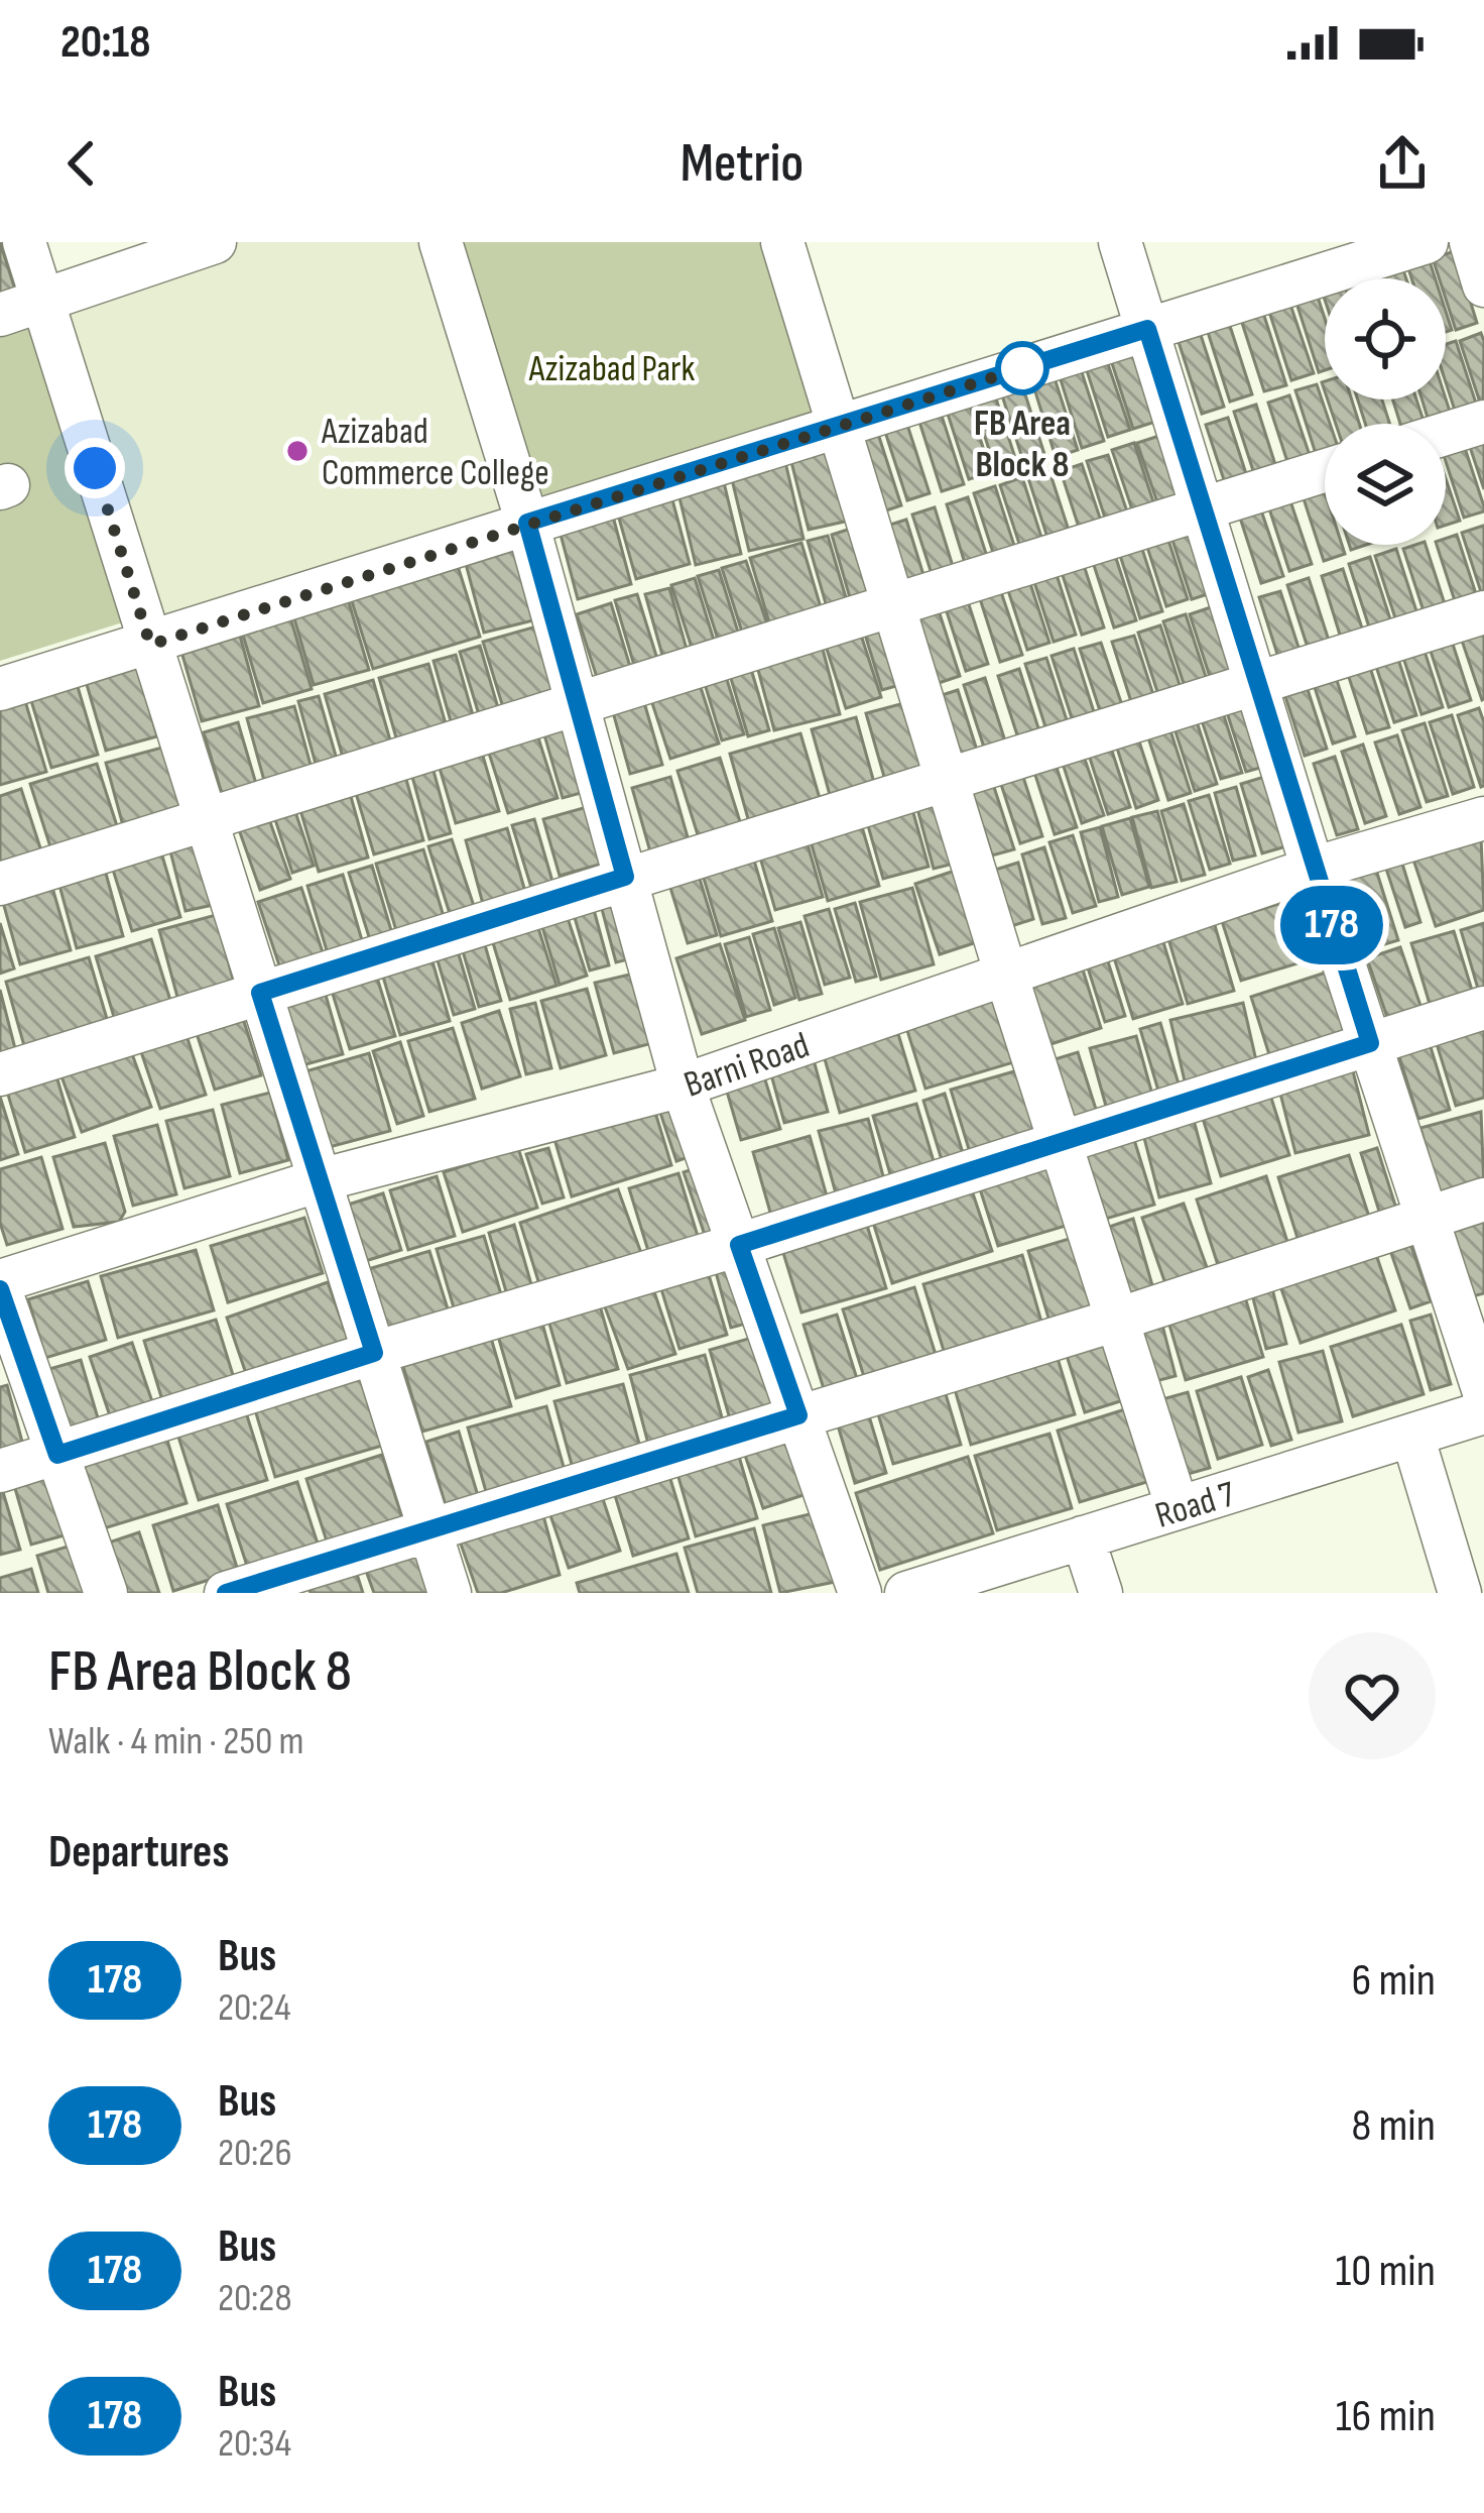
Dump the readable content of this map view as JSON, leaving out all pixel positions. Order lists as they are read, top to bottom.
{
  "streets": {
    "street": ["Barni Road", "Road 7"]
  },
  "parks": ["Azizabad Park"],
  "places": ["FB Area Block 8", "Azizabad Commerce College"],
  "lines": ["bus line 178"],
  "page": {
    "status": "20:18",
    "header": "Metrio",
    "on_map": "178",
    "heading": [
      ["FB Area Block 8", "Walk · 4 min · 250 m"],
      "Departures"
    ],
    "list": [
      {
        "mark": "178",
        "name": "Bus",
        "note": "20:24",
        "value": "6 min"
      },
      {
        "mark": "178",
        "name": "Bus",
        "note": "20:26",
        "value": "8 min"
      },
      {
        "mark": "178",
        "name": "Bus",
        "note": "20:28",
        "value": "10 min"
      },
      {
        "mark": "178",
        "name": "Bus",
        "note": "20:34",
        "value": "16 min"
      }
    ]
  }
}
